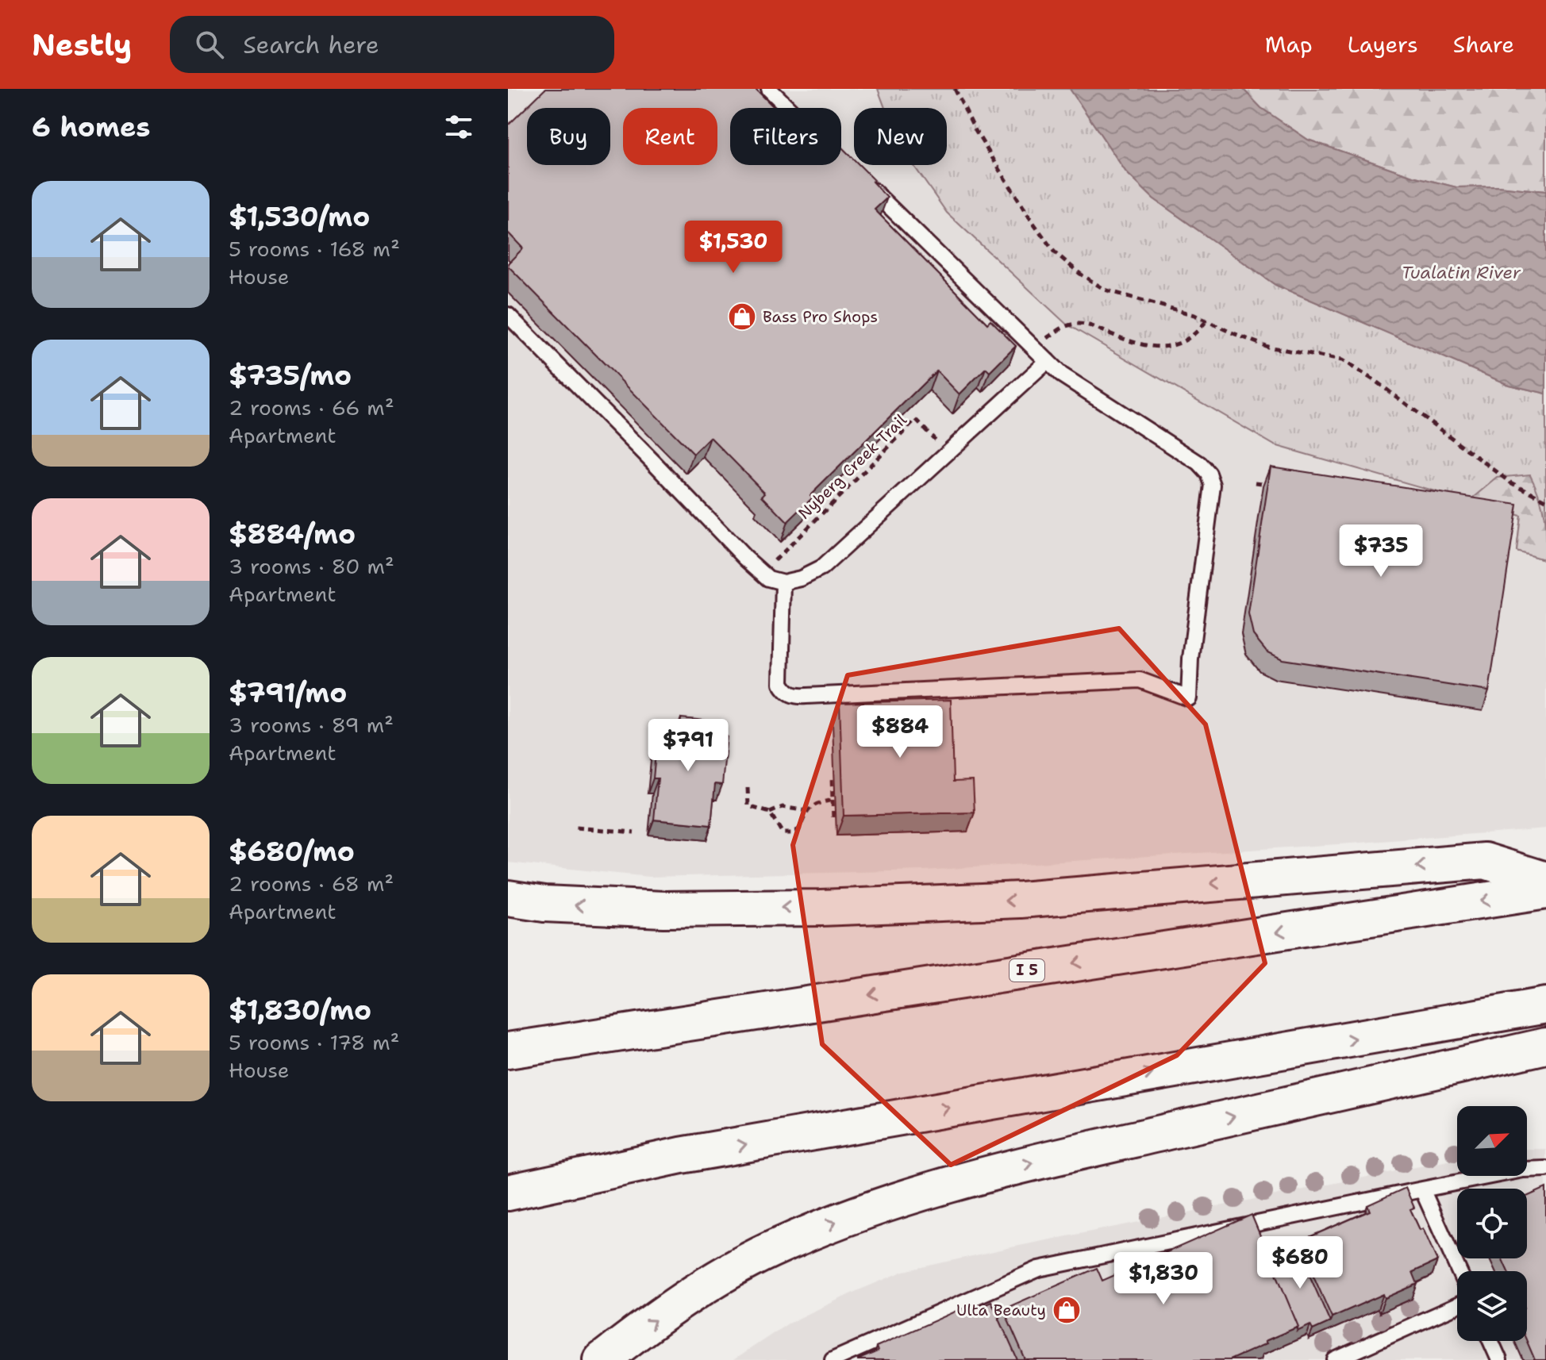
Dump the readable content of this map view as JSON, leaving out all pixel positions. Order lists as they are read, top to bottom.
{
  "streets": {
    "highway": ["I 5"],
    "path": ["Nyberg Creek Trail"]
  },
  "water": ["Tualatin River"],
  "places": {
    "shop": ["Bass Pro Shops", "Ulta Beauty"]
  },
  "north": "top right",
  "page": {
    "header": "Nestly",
    "search": "Search here",
    "nav": ["Map", "Layers", "Share"],
    "heading": "6 homes",
    "chip": [
      "Buy",
      "Rent",
      "Filters",
      "New"
    ],
    "list": [
      {
        "name": "$1,530/mo",
        "note": "5 rooms · 168 m² · House"
      },
      {
        "name": "$735/mo",
        "note": "2 rooms · 66 m² · Apartment"
      },
      {
        "name": "$884/mo",
        "note": "3 rooms · 80 m² · Apartment"
      },
      {
        "name": "$791/mo",
        "note": "3 rooms · 89 m² · Apartment"
      },
      {
        "name": "$680/mo",
        "note": "2 rooms · 68 m² · Apartment"
      },
      {
        "name": "$1,830/mo",
        "note": "5 rooms · 178 m² · House"
      }
    ],
    "price": [
      "$1,530",
      "$735",
      "$884",
      "$791",
      "$680",
      "$1,830"
    ]
  }
}
